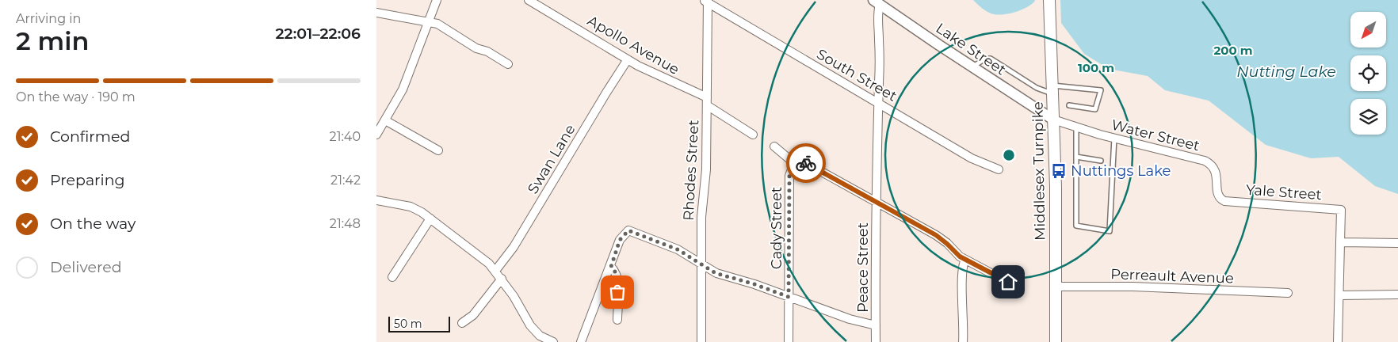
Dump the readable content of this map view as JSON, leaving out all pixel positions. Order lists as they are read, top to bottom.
{
  "streets": {
    "main road": ["Middlesex Turnpike"],
    "street": [
      "Apollo Avenue",
      "Lake Street",
      "South Street",
      "Water Street",
      "Swan Lane",
      "Rhodes Street",
      "Yale Street",
      "Cady Street",
      "Peace Street",
      "Perreault Avenue"
    ]
  },
  "crossings": [
    ["Apollo Avenue", "Swan Lane"],
    ["Apollo Avenue", "Rhodes Street"],
    ["Lake Street", "Water Street"],
    ["Lake Street", "Middlesex Turnpike"],
    ["Lake Street", "Peace Street"],
    ["South Street", "Rhodes Street"],
    ["South Street", "Peace Street"],
    ["Water Street", "Middlesex Turnpike"],
    ["Water Street", "Yale Street"],
    ["Middlesex Turnpike", "Perreault Avenue"]
  ],
  "water": ["Nutting Lake"],
  "places": {
    "bus stop": ["Nuttings Lake"]
  },
  "scale_bar": "50 m",
  "north": "bottom left",
  "page": {
    "heading": ["2 min", "Arriving in", "22:01–22:06"],
    "bar": "On the way · 190 m",
    "list": [
      ["Confirmed", "21:40"],
      ["Preparing", "21:42"],
      ["On the way", "21:48"],
      "Delivered"
    ],
    "scale": "50 m"
  },
  "rings": ["200 m", "100 m"]
}
